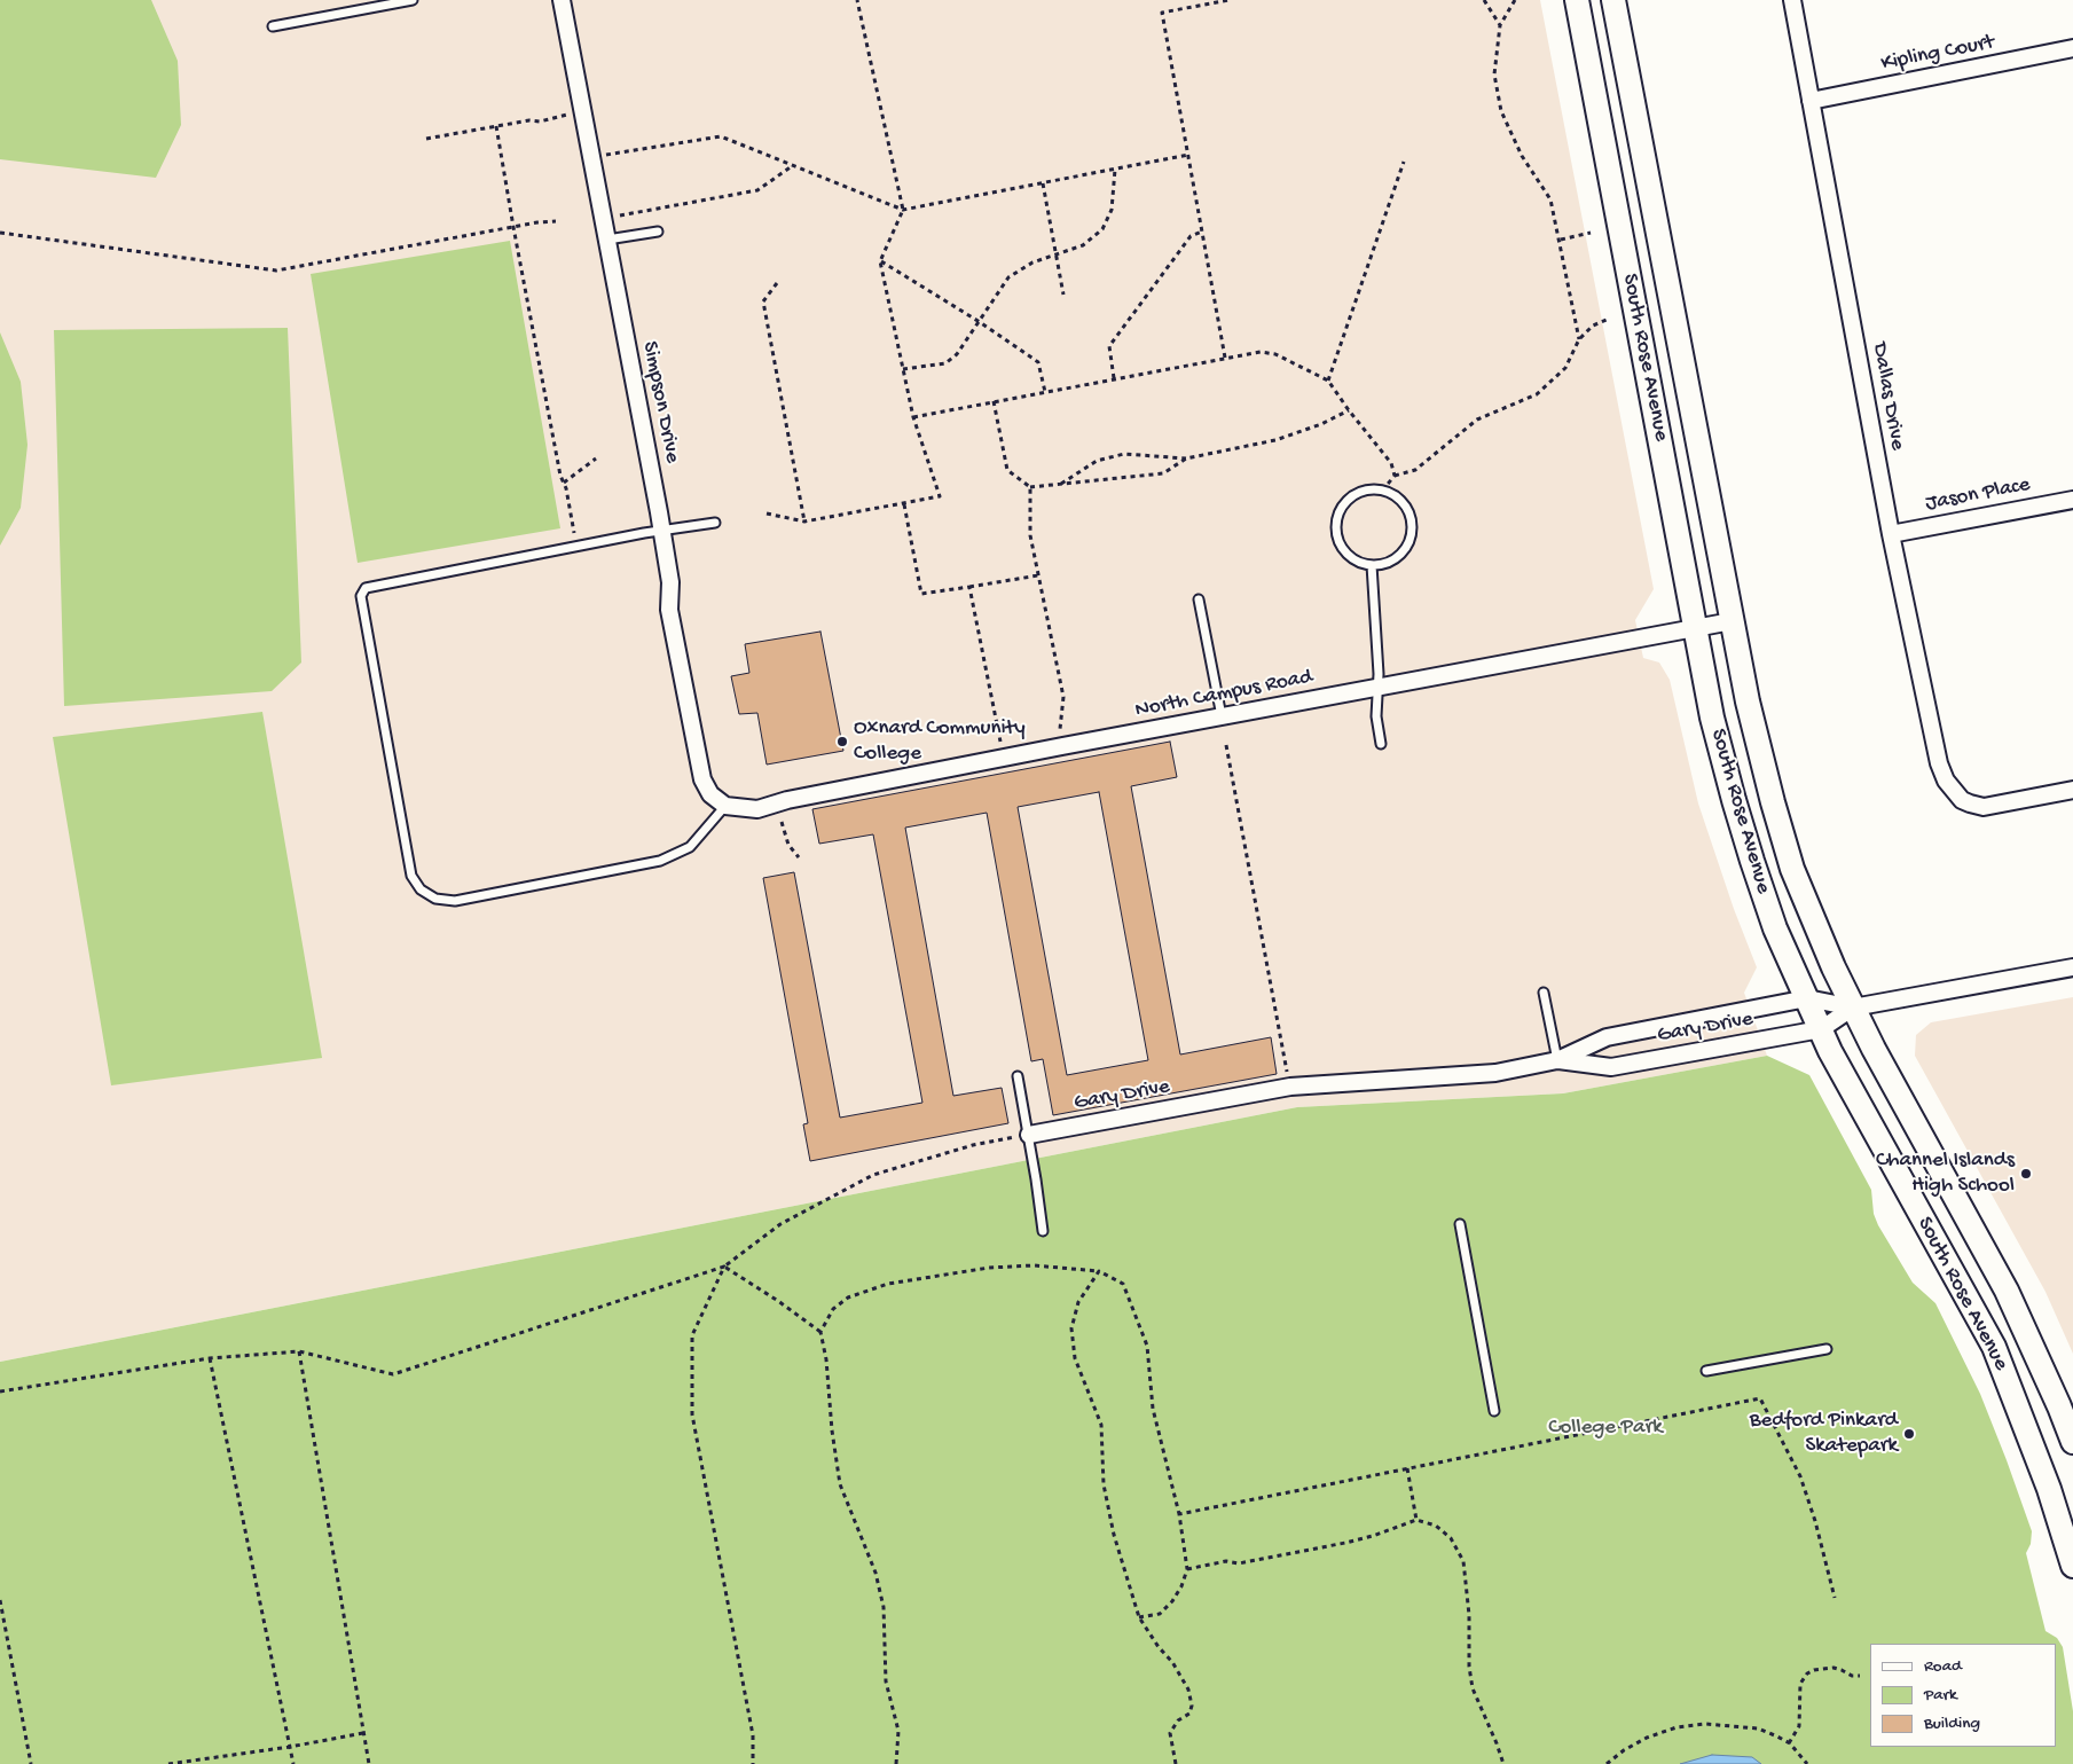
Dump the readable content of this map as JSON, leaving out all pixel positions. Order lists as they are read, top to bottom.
{
  "streets": {
    "main road": ["South Rose Avenue"],
    "street": [
      "Kipling Court",
      "Dallas Drive",
      "Simpson Drive",
      "Jason Place",
      "North Campus Road",
      "Gary Drive"
    ]
  },
  "crossings": [
    ["Kipling Court", "Dallas Drive"],
    ["South Rose Avenue", "North Campus Road"],
    ["South Rose Avenue", "Gary Drive"],
    ["Dallas Drive", "Jason Place"],
    ["Simpson Drive", "North Campus Road"]
  ],
  "parks": ["College Park"],
  "places": ["Oxnard Community College", "Channel Islands High School", "Bedford Pinkard Skatepark"],
  "legend": ["Road", "Park", "Building"]
}
